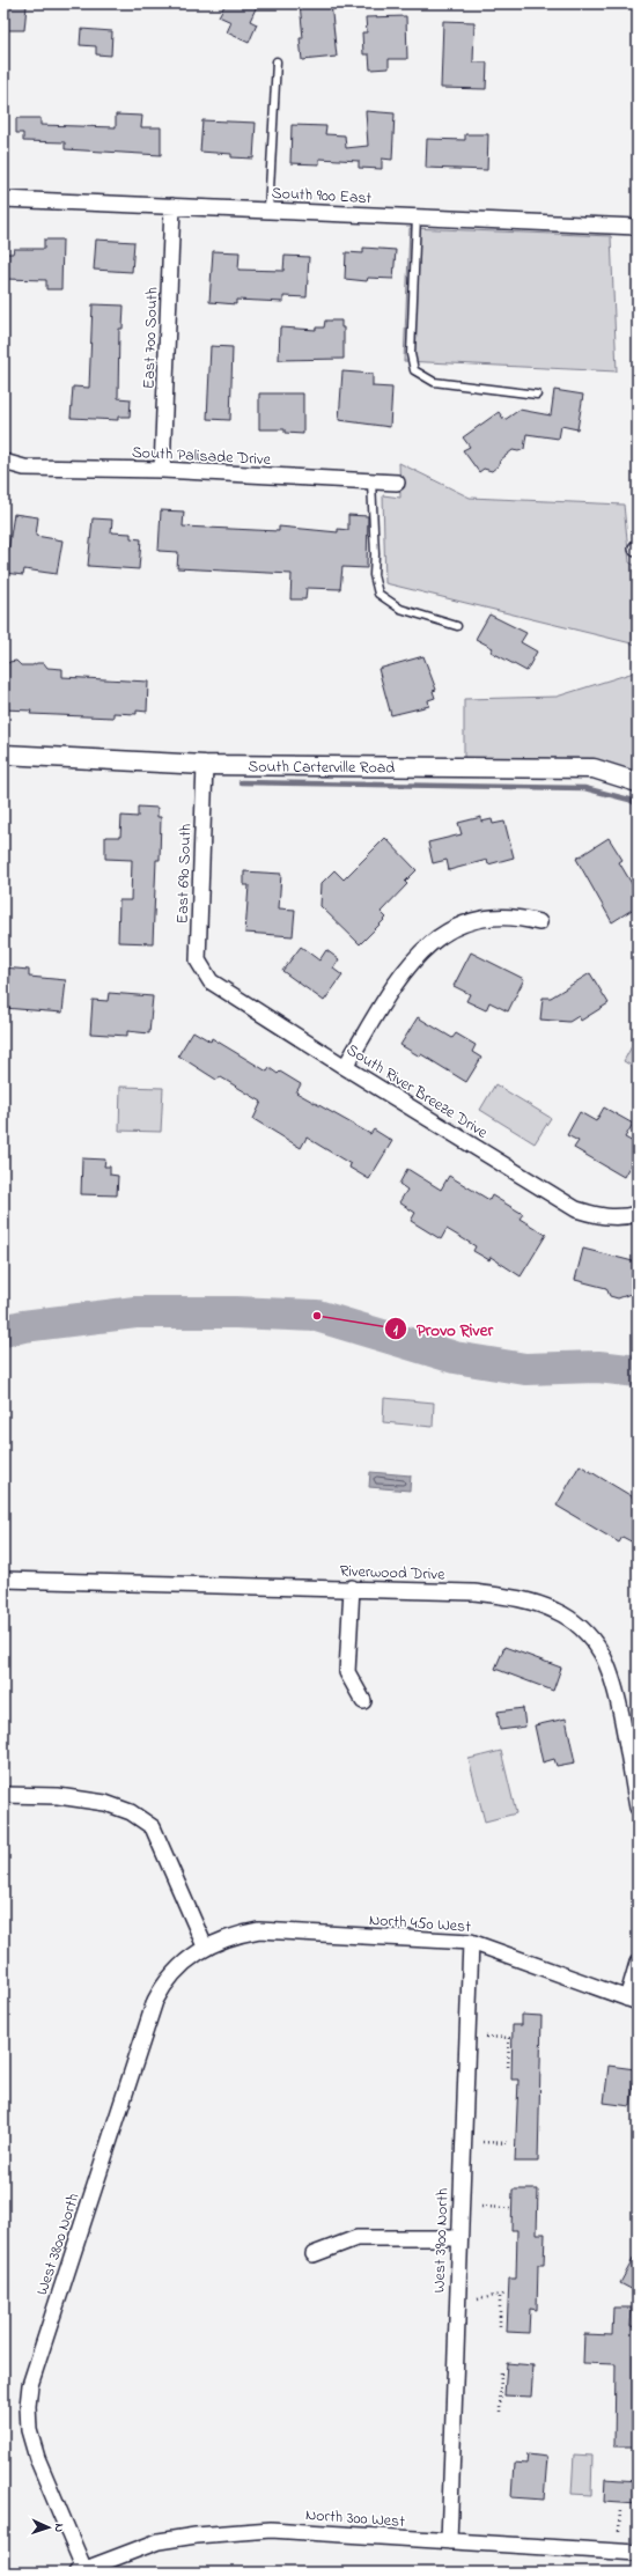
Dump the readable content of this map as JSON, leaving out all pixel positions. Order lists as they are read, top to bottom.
{
  "streets": {
    "street": [
      "South 900 East",
      "East 700 South",
      "South Palisade Drive",
      "South Carterville Road",
      "East 690 South",
      "South River Breeze Drive",
      "Riverwood Drive",
      "North 450 West",
      "West 3900 North",
      "West 3800 North",
      "North 300 West"
    ]
  },
  "crossings": [
    ["South 900 East", "East 700 South"],
    ["East 700 South", "South Palisade Drive"],
    ["South Carterville Road", "East 690 South"],
    ["East 690 South", "South River Breeze Drive"],
    ["North 450 West", "West 3900 North"],
    ["North 450 West", "West 3800 North"],
    ["West 3900 North", "North 300 West"],
    ["West 3800 North", "North 300 West"]
  ],
  "places": ["Provo River"],
  "north": "right"
}
